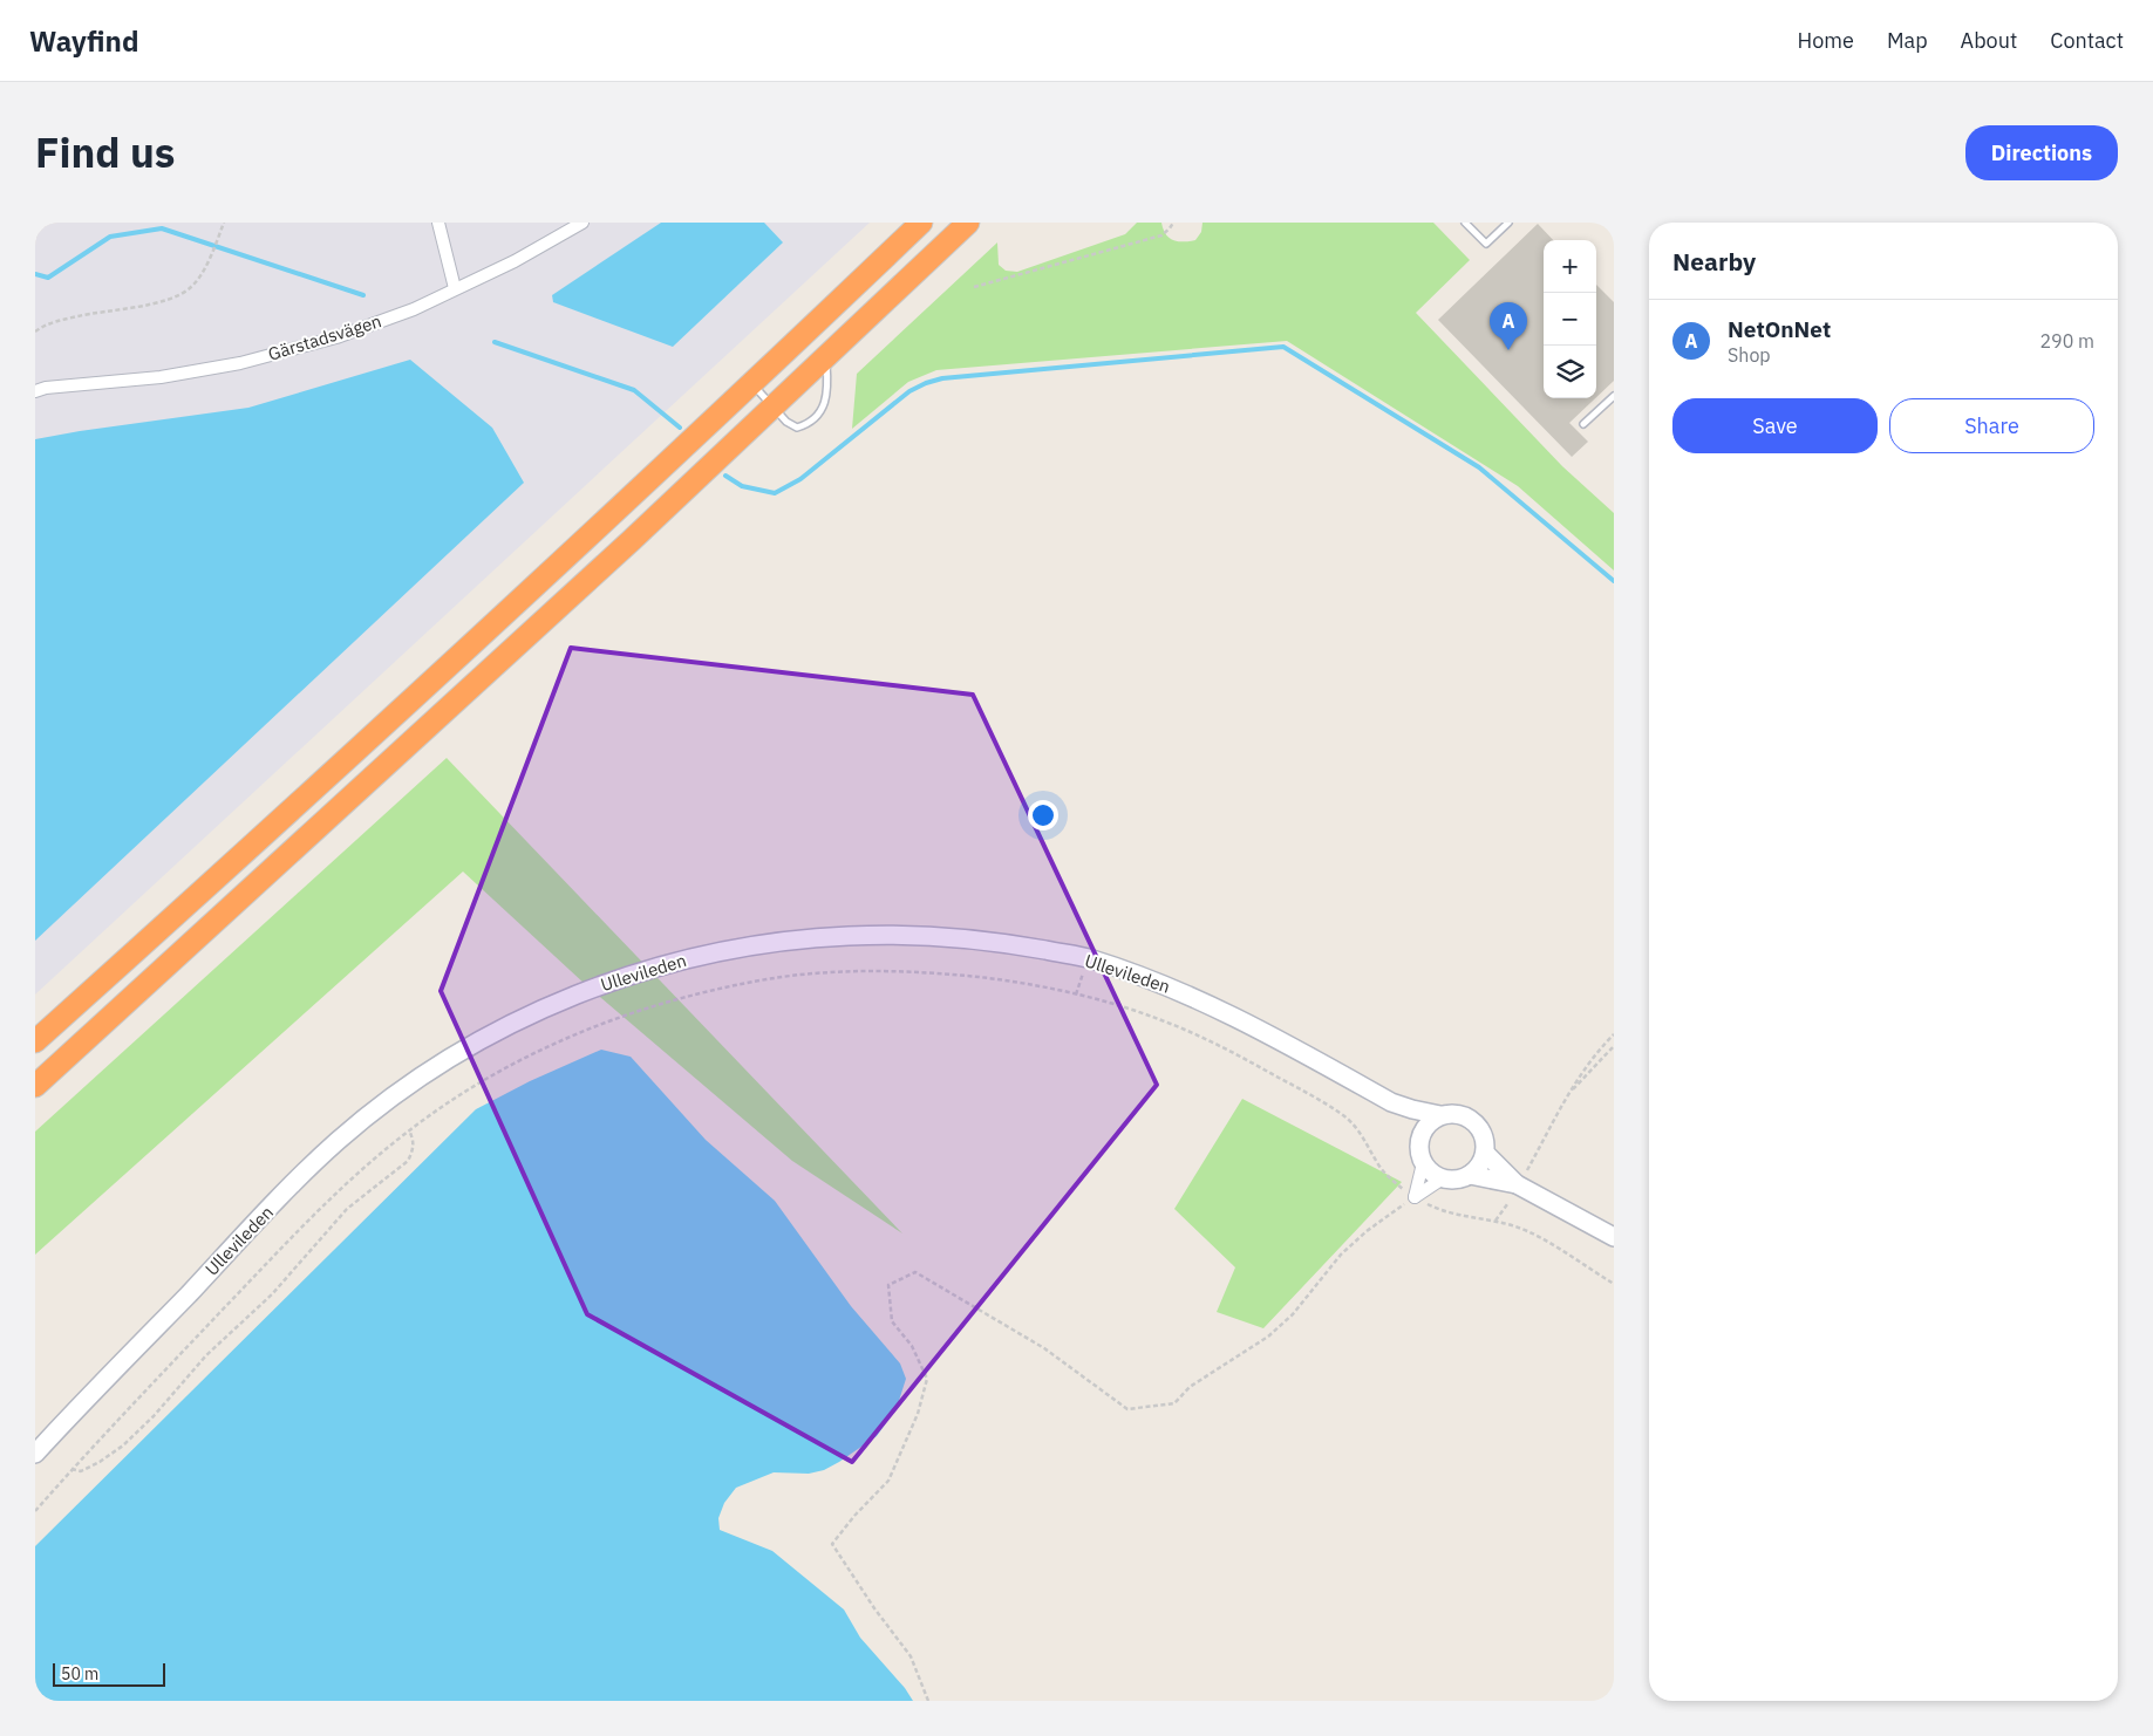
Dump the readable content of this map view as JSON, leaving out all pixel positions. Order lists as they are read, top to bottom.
{
  "streets": {
    "main road": ["Ullevileden"],
    "street": ["Gärstadsvägen"]
  },
  "scale_bar": "50 m",
  "page": {
    "header": "Wayfind",
    "nav": [
      "Home",
      "Map",
      "About",
      "Contact"
    ],
    "title": "Find us",
    "buttons": [
      "Directions",
      ["Save", "Share"]
    ],
    "heading": "Nearby",
    "map_buttons": ["+", "−"],
    "list": [
      {
        "mark": "A",
        "name": "NetOnNet",
        "note": "Shop",
        "value": "290 m"
      }
    ],
    "pins": "A",
    "scale": "50 m"
  }
}
